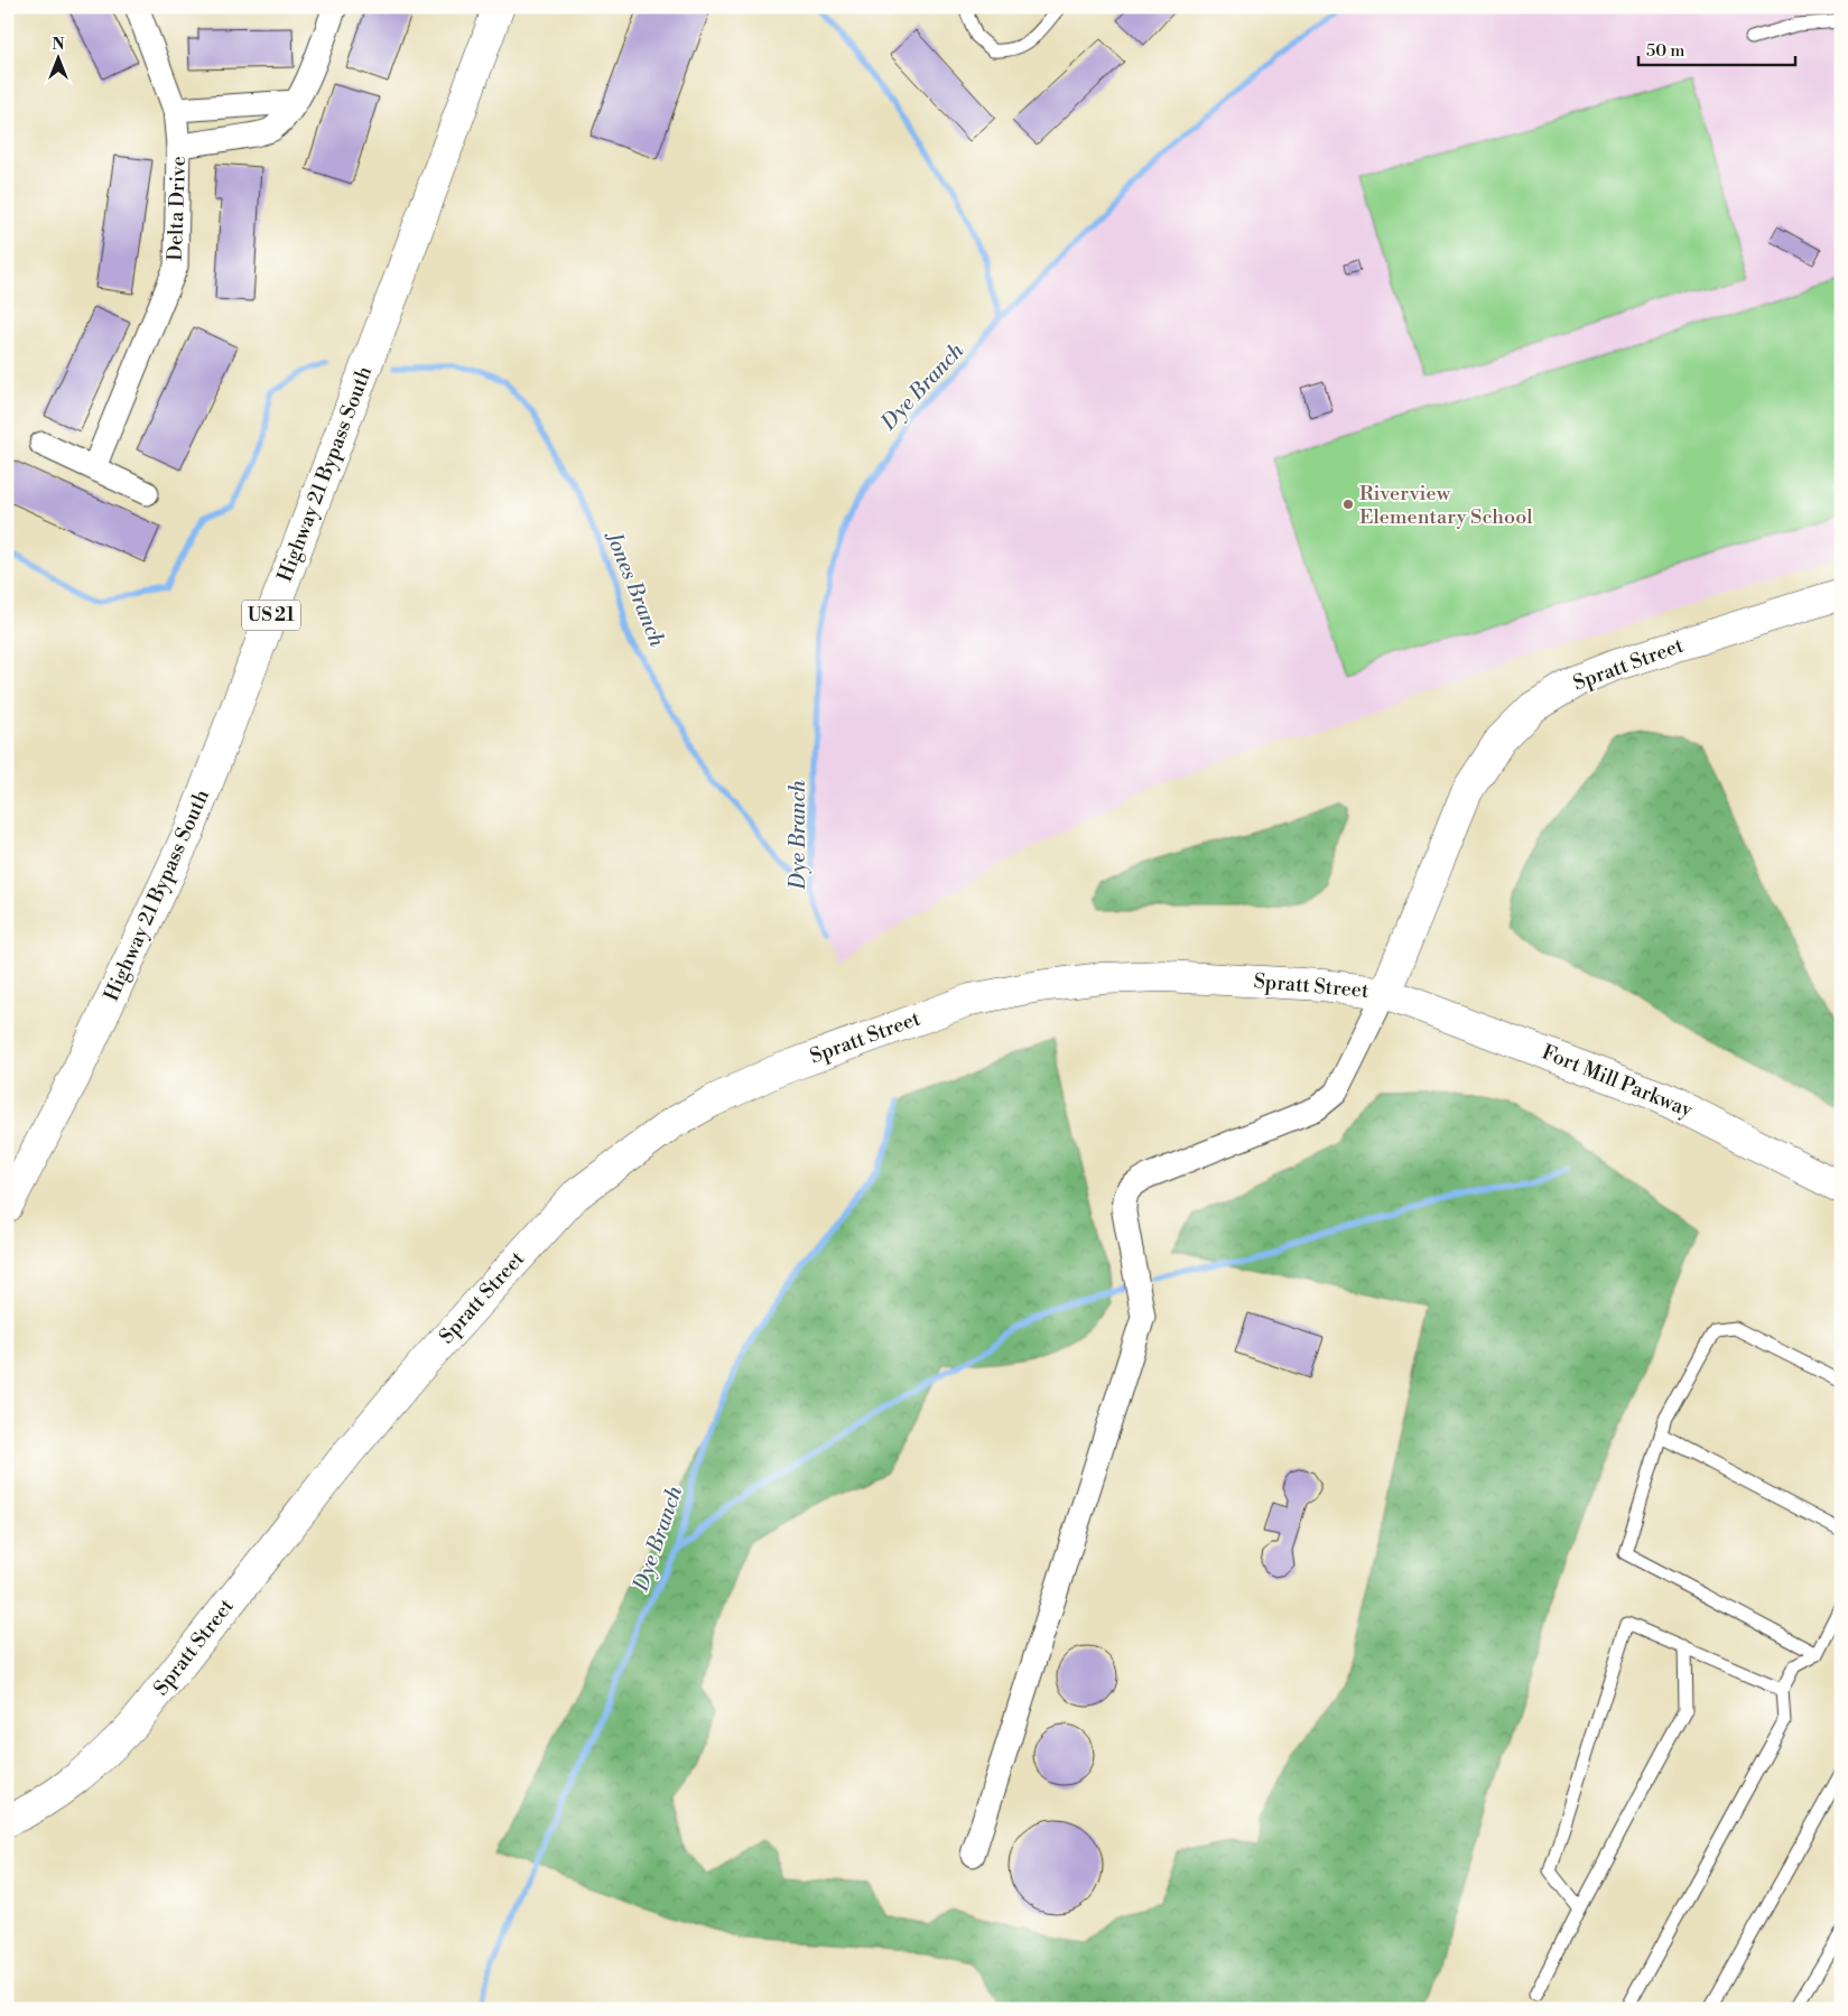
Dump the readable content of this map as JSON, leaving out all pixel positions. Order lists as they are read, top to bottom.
{
  "streets": {
    "main road": [
      "Highway 21 Bypass South",
      "US 21",
      "Spratt Street",
      "Fort Mill Parkway"
    ],
    "street": ["Delta Drive"]
  },
  "crossings": [
    ["Spratt Street", "Fort Mill Parkway"]
  ],
  "water": ["Dye Branch", "Jones Branch"],
  "places": ["Riverview Elementary School"],
  "scale_bar": "50 m",
  "north": "top"
}
